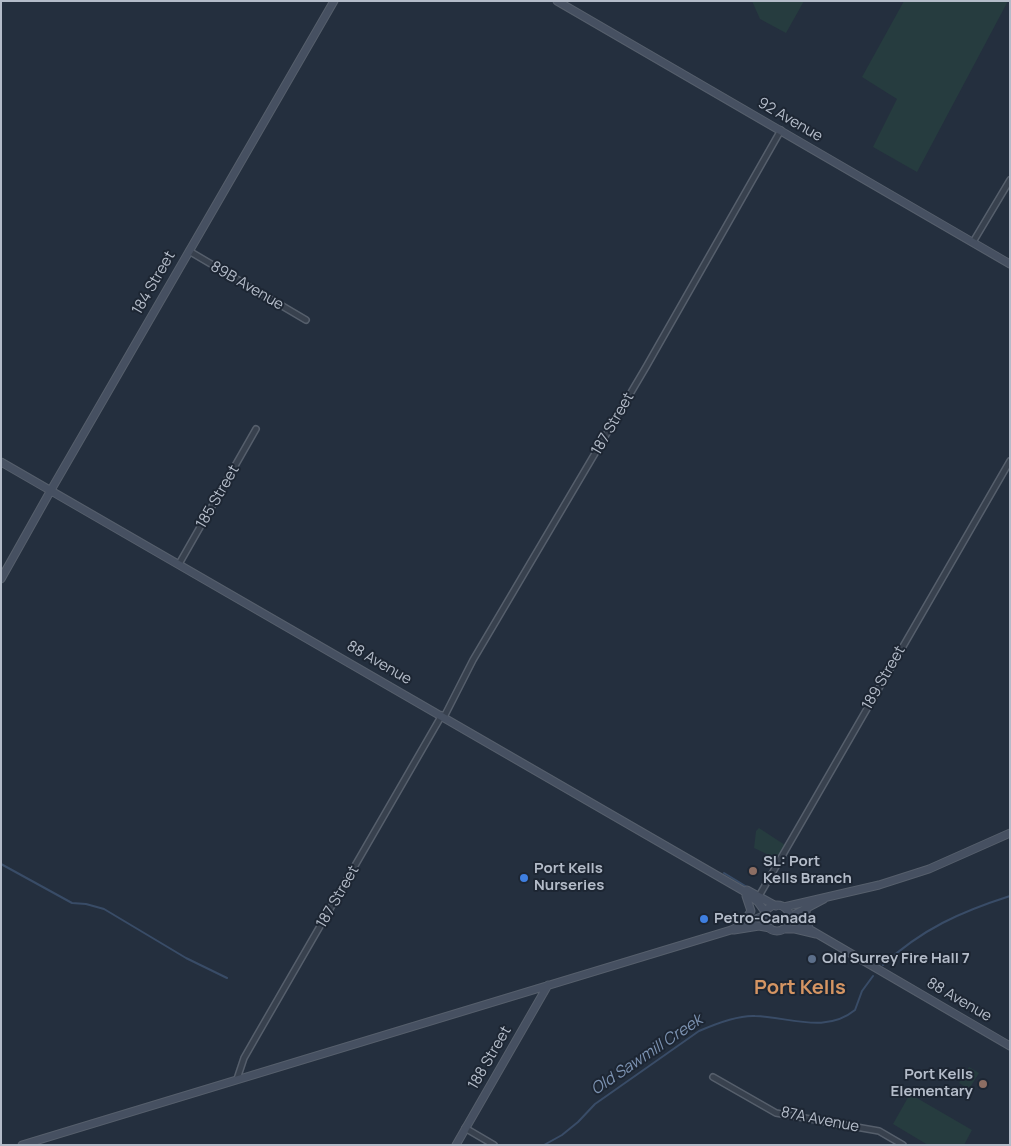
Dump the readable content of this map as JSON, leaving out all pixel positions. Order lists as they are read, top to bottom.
{
  "streets": {
    "main road": [
      "92 Avenue",
      "184 Street",
      "88 Avenue",
      "188 Street"
    ],
    "street": [
      "89B Avenue",
      "187 Street",
      "185 Street",
      "189 Street",
      "87A Avenue"
    ]
  },
  "crossings": [
    ["92 Avenue", "187 Street"],
    ["184 Street", "89B Avenue"],
    ["184 Street", "88 Avenue"],
    ["187 Street", "88 Avenue"],
    ["185 Street", "88 Avenue"],
    ["88 Avenue", "189 Street"]
  ],
  "districts": ["Port Kells"],
  "water": ["Old Sawmill Creek"],
  "places": [
    "SL: Port Kells Branch",
    "Port Kells Nurseries",
    "Petro-Canada",
    "Old Surrey Fire Hall 7",
    "Port Kells Elementary"
  ]
}
